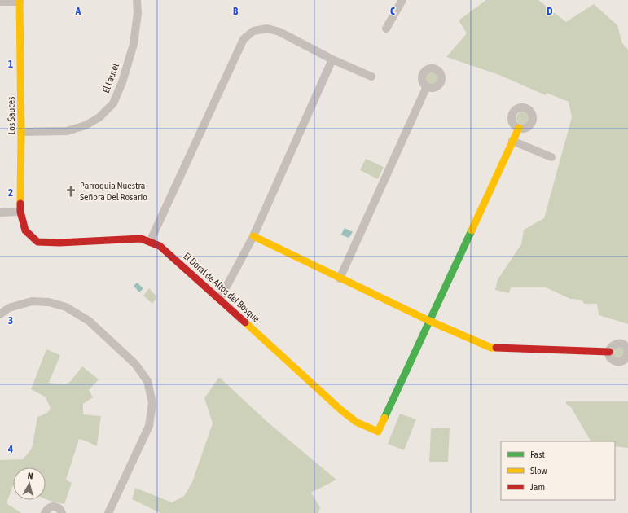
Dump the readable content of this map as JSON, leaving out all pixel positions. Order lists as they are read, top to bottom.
{
  "streets": {
    "street": ["El Laurel", "Los Sauces", "El Doral de Altos del Bosque"]
  },
  "crossings": [
    ["El Laurel", "Los Sauces"],
    ["Los Sauces", "El Doral de Altos del Bosque"]
  ],
  "places": {
    "church": ["Parroquia Nuestra Señora Del Rosario"]
  },
  "legend": ["Fast", "Slow", "Jam"],
  "north": "top",
  "grid": {
    "columns": [
      "A",
      "B",
      "C",
      "D"
    ],
    "rows": [
      "1",
      "2",
      "3",
      "4"
    ]
  }
}
